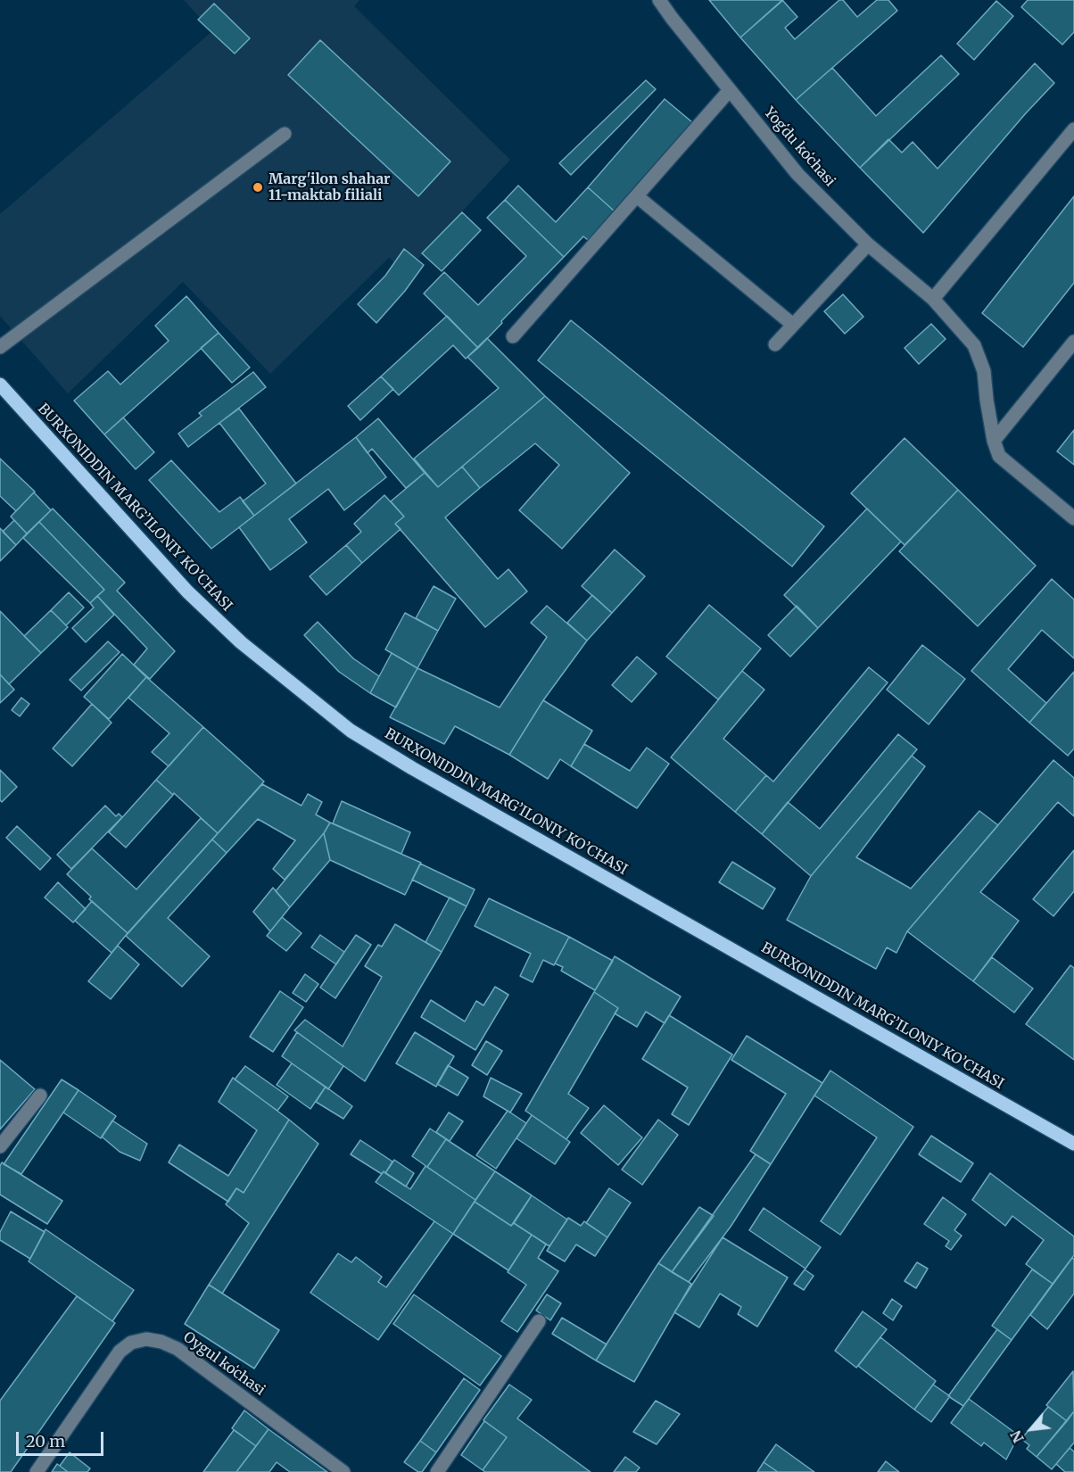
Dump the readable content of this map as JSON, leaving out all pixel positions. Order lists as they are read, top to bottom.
{
  "streets": {
    "main road": ["BURXONIDDIN MARG’ILONIY KO’CHASI"],
    "street": ["Yogʻdu koʻchasi", "Oygul koʻchasi"]
  },
  "places": ["Marg'ilon shahar 11-maktab filiali"],
  "scale_bar": "20 m",
  "north": "bottom left"
}
